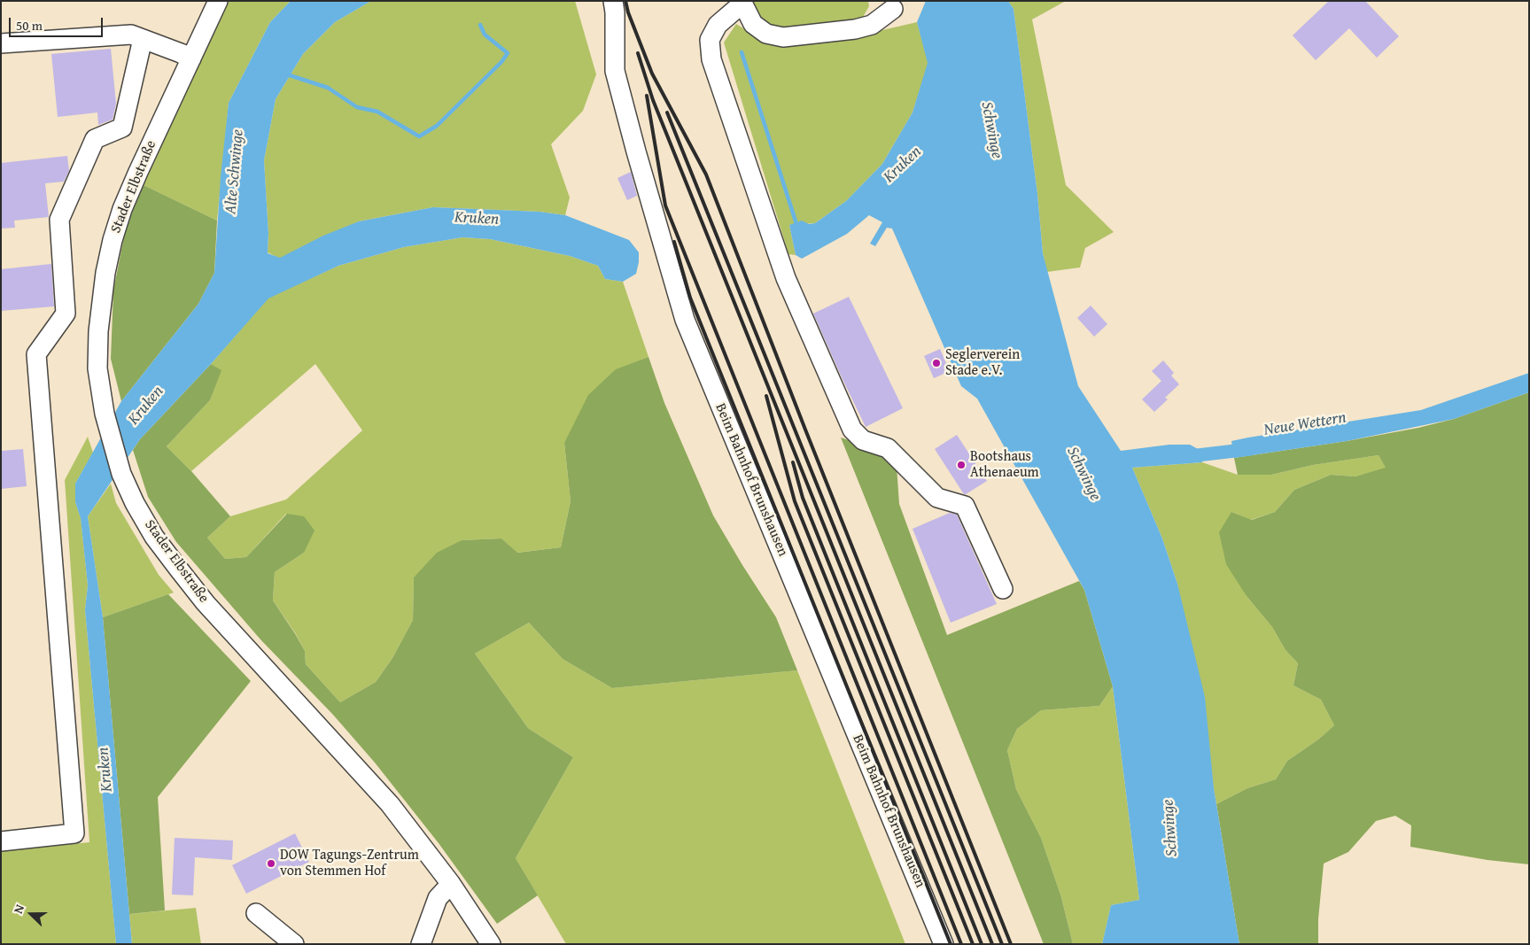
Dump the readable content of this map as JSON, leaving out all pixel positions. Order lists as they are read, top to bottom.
{
  "streets": {
    "street": ["Stader Elbstraße", "Beim Bahnhof Brunshausen"]
  },
  "water": [
    "Schwinge",
    "Kruken",
    "Alte Schwinge",
    "Neue Wettern"
  ],
  "places": ["Seglerverein Stade e.V.", "Bootshaus Athenaeum", "DOW Tagungs-Zentrum von Stemmen Hof"],
  "scale_bar": "50 m",
  "north": "left"
}
